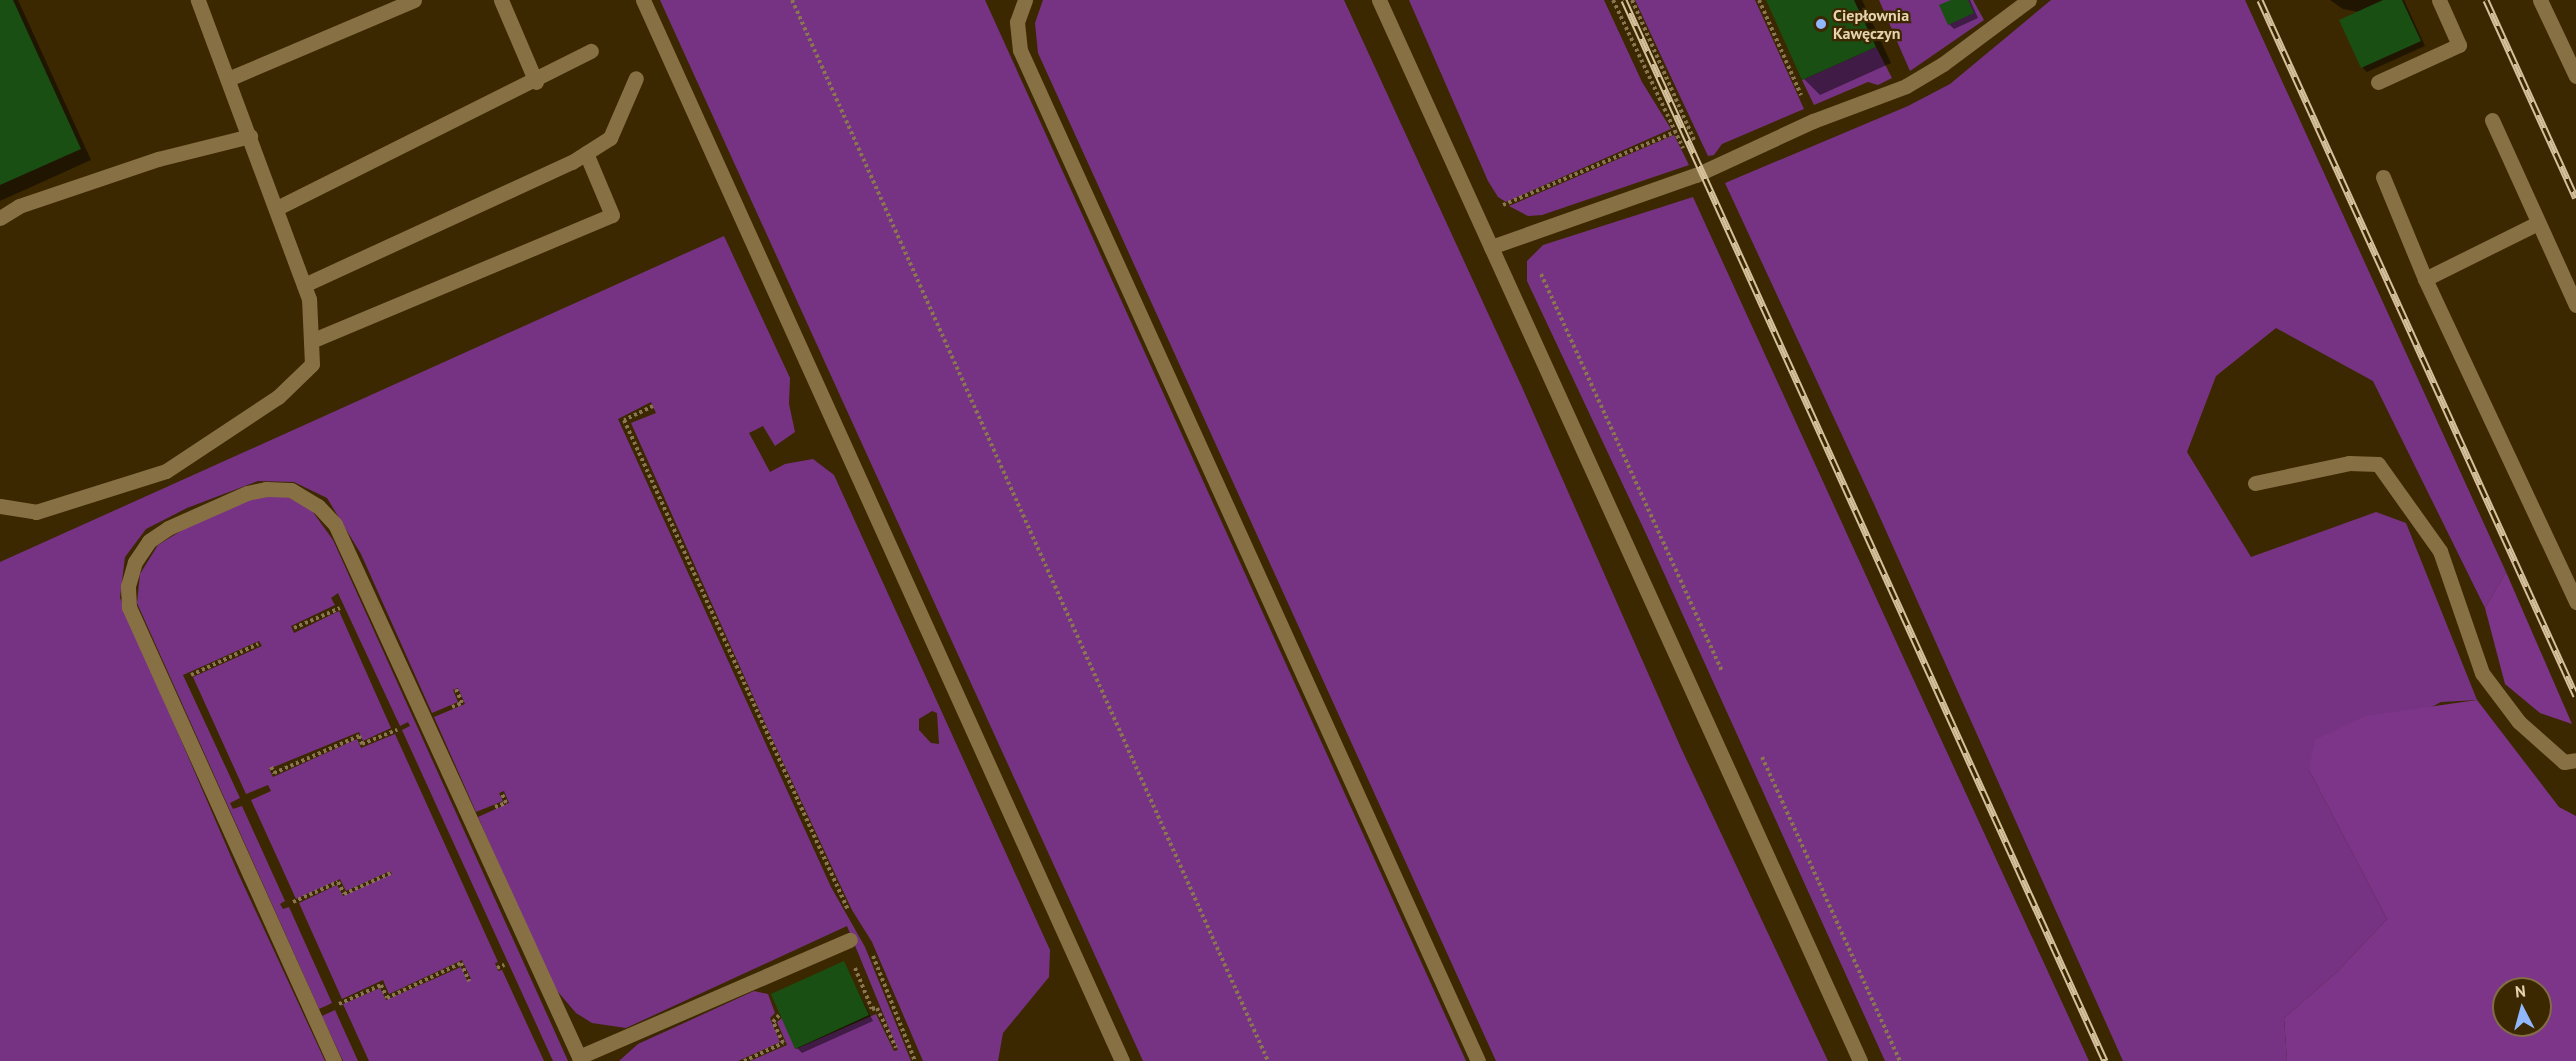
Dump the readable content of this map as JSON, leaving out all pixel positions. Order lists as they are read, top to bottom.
{
  "places": ["Ciepłownia Kawęczyn"],
  "north": "top"
}
